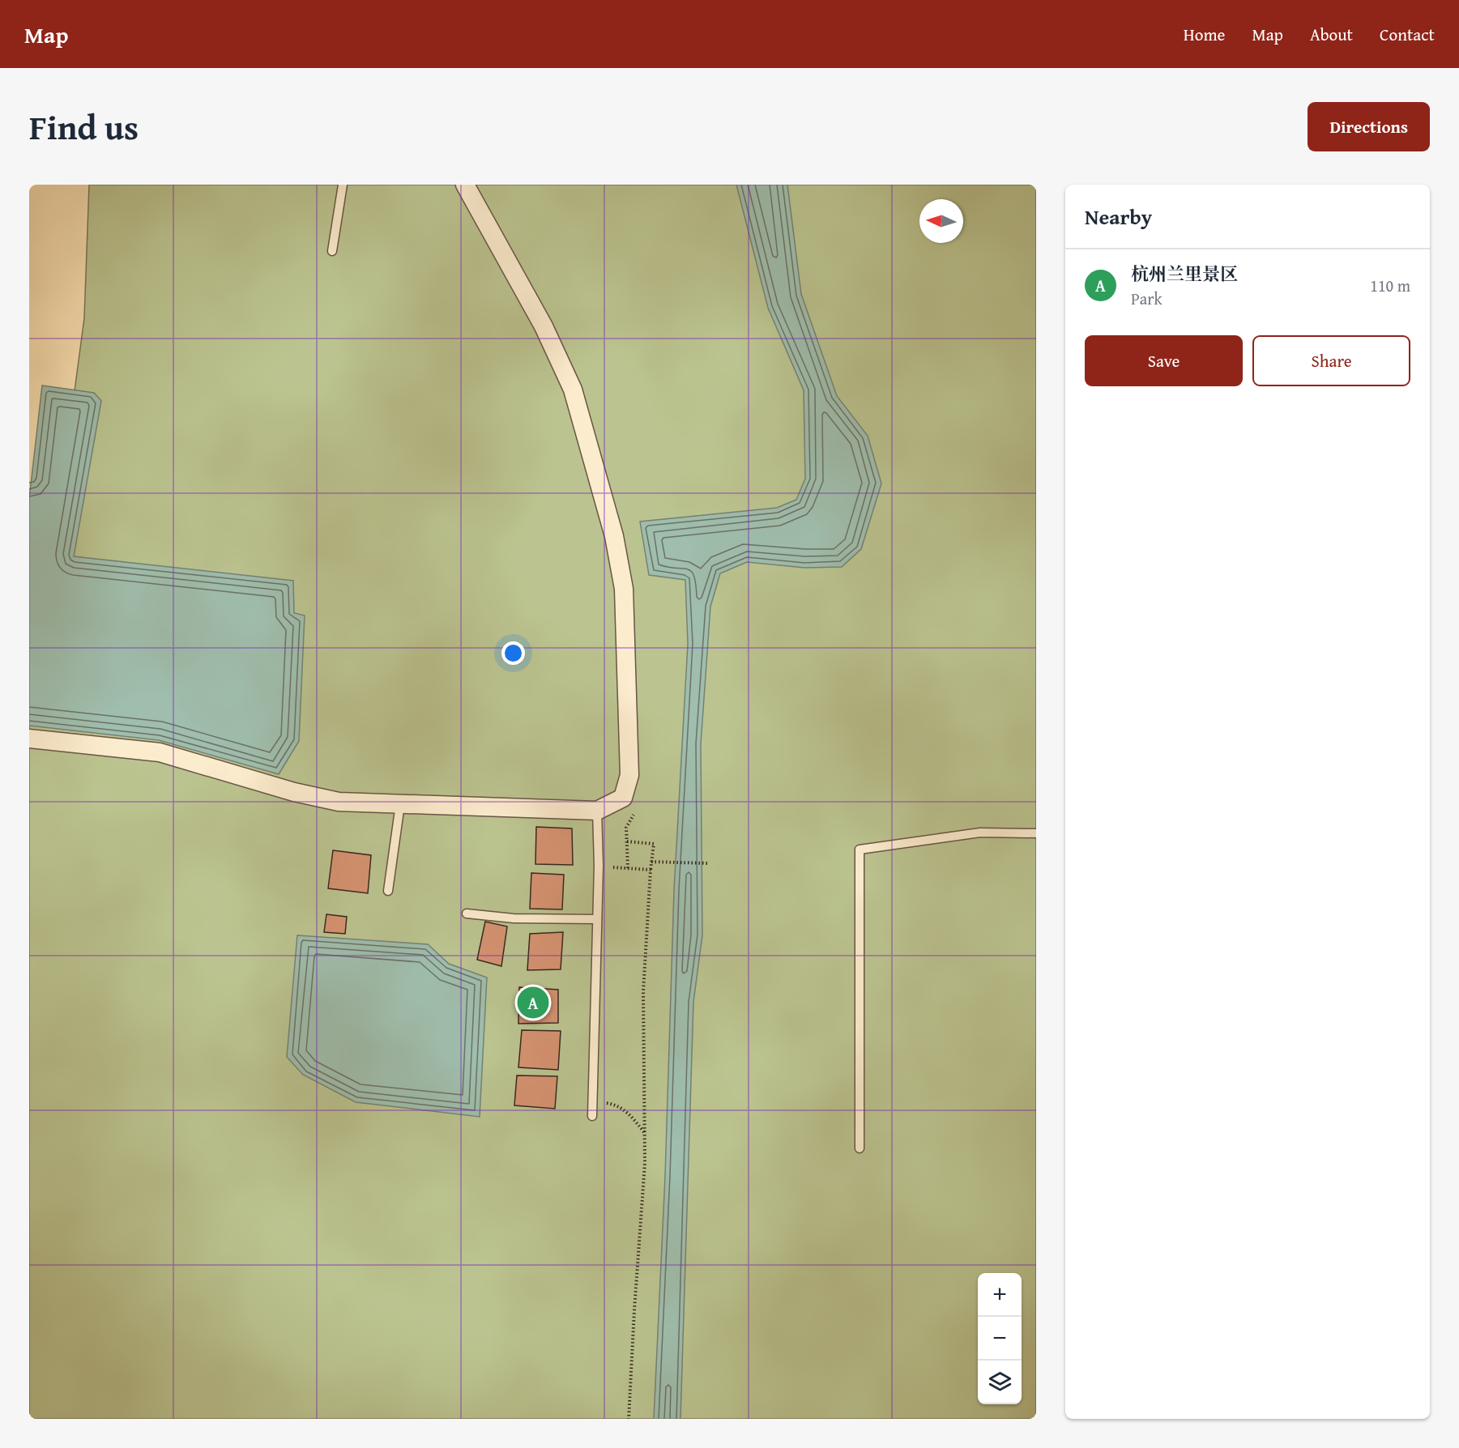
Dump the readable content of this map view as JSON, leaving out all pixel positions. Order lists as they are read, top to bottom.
{
  "north": "left",
  "page": {
    "header": "Map",
    "nav": [
      "Home",
      "Map",
      "About",
      "Contact"
    ],
    "title": "Find us",
    "buttons": [
      "Directions",
      ["Save", "Share"]
    ],
    "heading": "Nearby",
    "list": [
      {
        "mark": "A",
        "name": "杭州兰里景区",
        "note": "Park",
        "value": "110 m"
      }
    ],
    "pins": "A",
    "map_buttons": ["+", "−"]
  }
}
